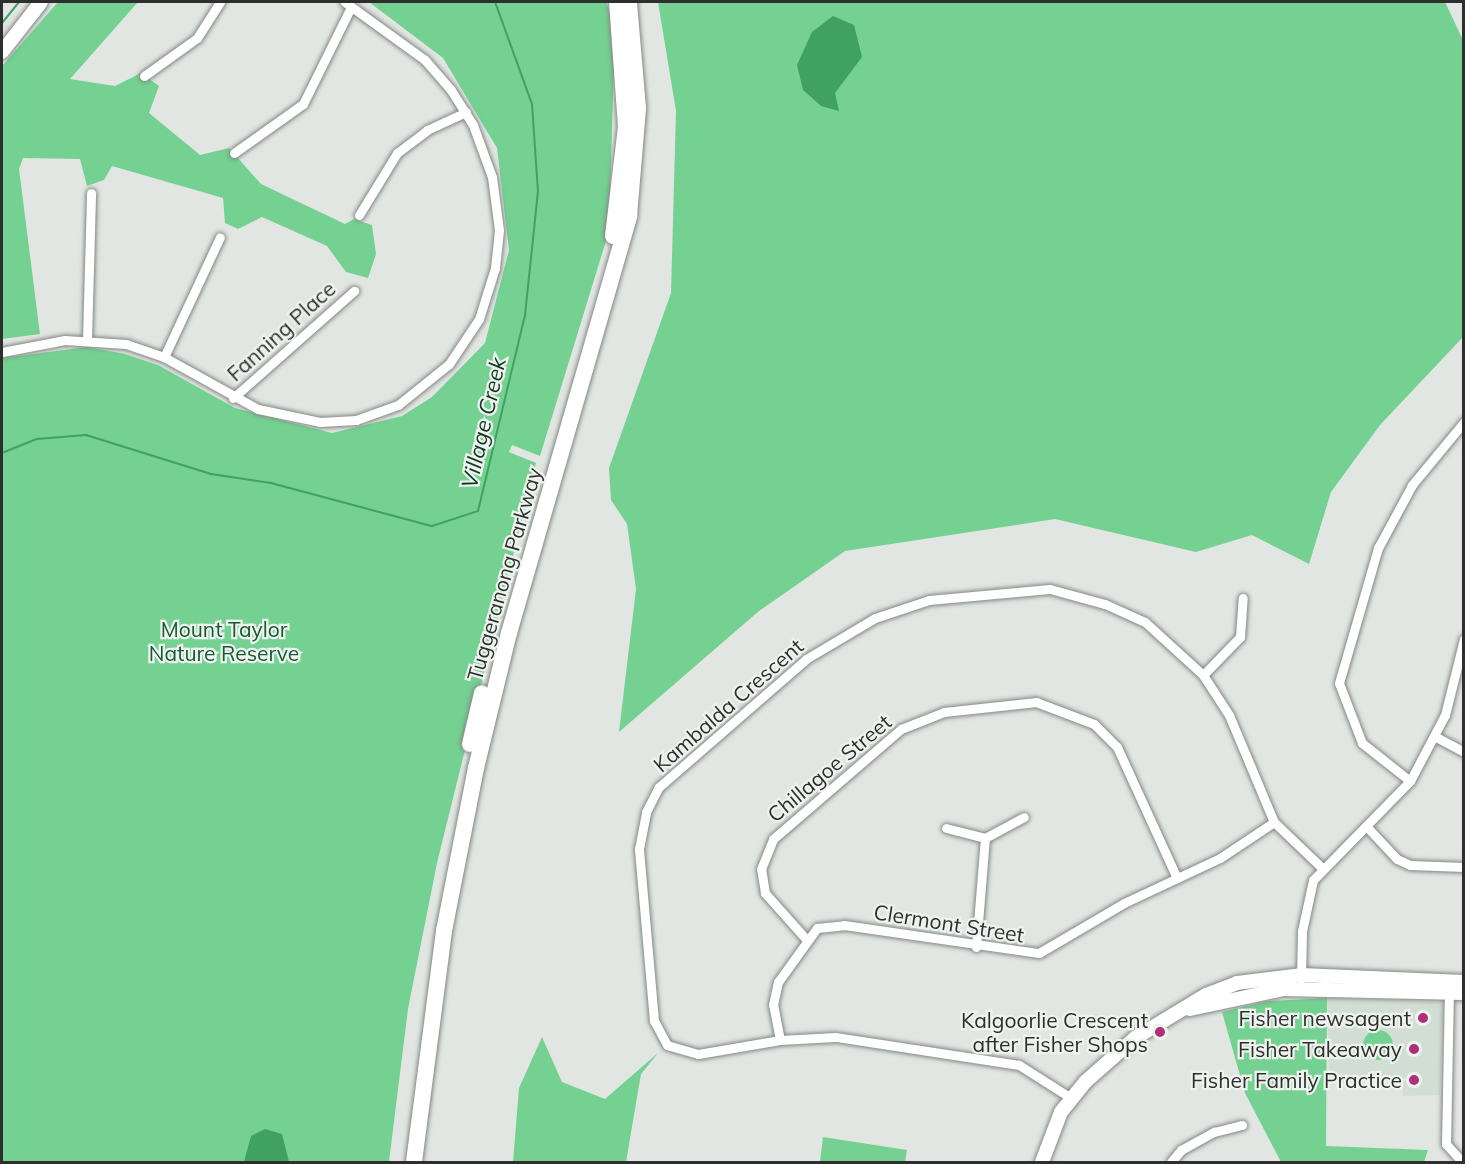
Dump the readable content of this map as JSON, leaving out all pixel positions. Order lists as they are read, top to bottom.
{
  "streets": {
    "highway": ["Tuggeranong Parkway"],
    "street": [
      "Fanning Place",
      "Kambalda Crescent",
      "Chillagoe Street",
      "Clermont Street"
    ]
  },
  "crossings": [
    ["Kambalda Crescent", "Clermont Street"],
    ["Chillagoe Street", "Clermont Street"]
  ],
  "water": ["Village Creek"],
  "parks": ["Mount Taylor Nature Reserve"],
  "places": [
    "Fisher newsagent",
    "Kalgoorlie Crescent after Fisher Shops",
    "Fisher Takeaway",
    "Fisher Family Practice"
  ]
}
